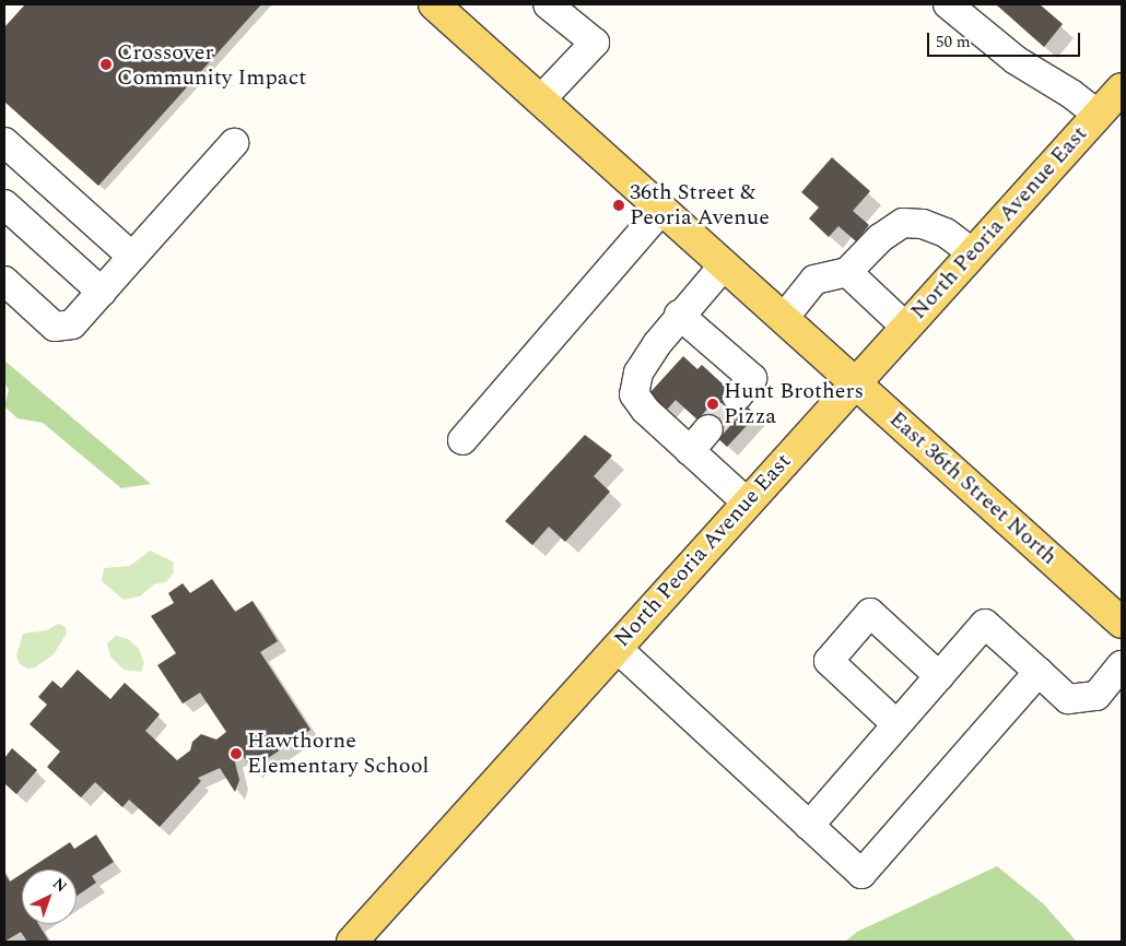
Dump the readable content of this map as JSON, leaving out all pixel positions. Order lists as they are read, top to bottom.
{
  "streets": {
    "main road": ["North Peoria Avenue East", "East 36th Street North"]
  },
  "crossings": [
    ["North Peoria Avenue East", "East 36th Street North"]
  ],
  "places": [
    "Crossover Community Impact",
    "36th Street & Peoria Avenue",
    "Hunt Brothers Pizza",
    "Hawthorne Elementary School"
  ],
  "scale_bar": "50 m",
  "north": "top right"
}
